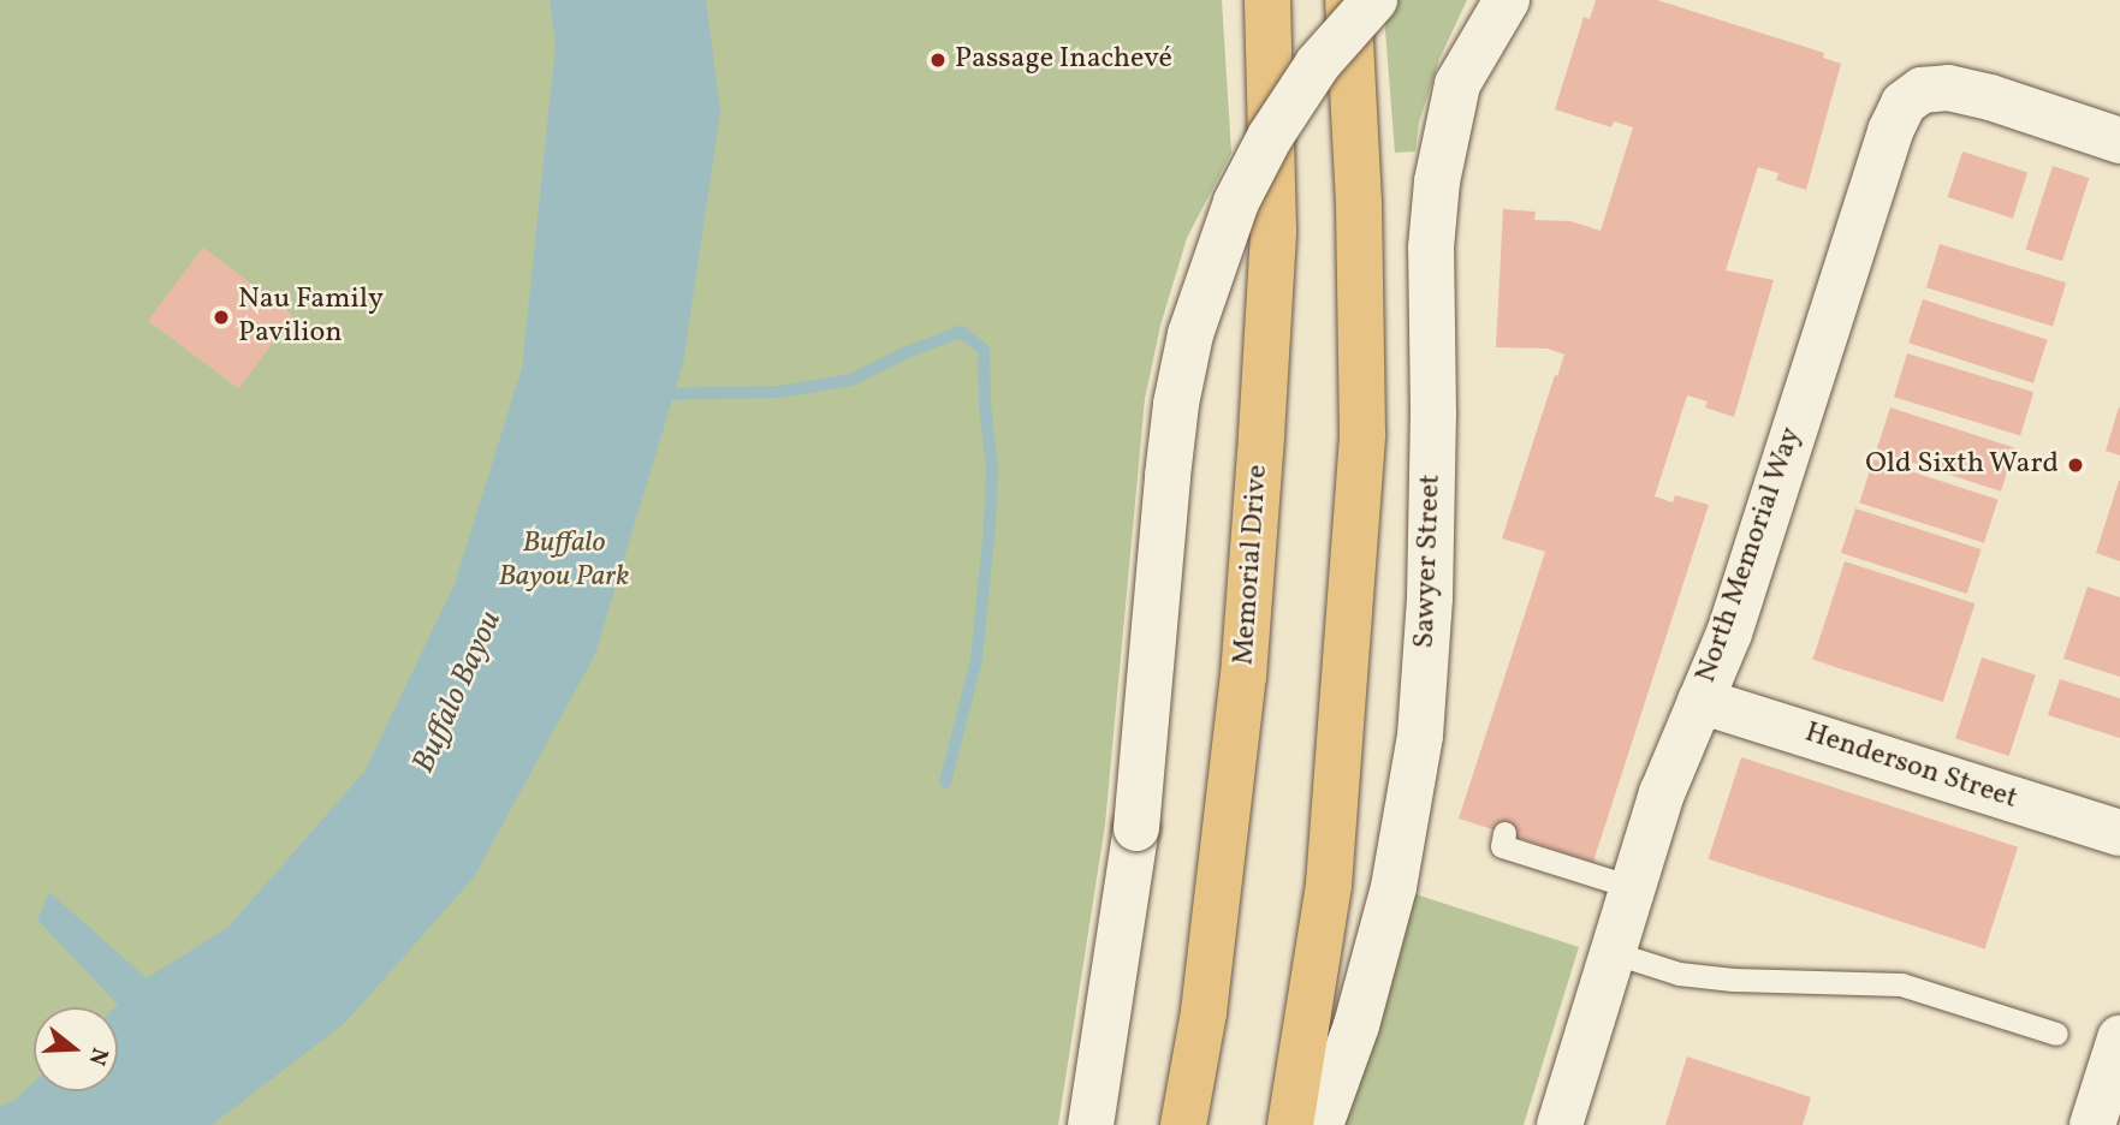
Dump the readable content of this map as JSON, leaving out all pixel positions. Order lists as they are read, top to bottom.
{
  "streets": {
    "main road": ["Memorial Drive"],
    "street": ["North Memorial Way", "Sawyer Street", "Henderson Street"]
  },
  "crossings": [
    ["North Memorial Way", "Henderson Street"]
  ],
  "water": ["Buffalo Bayou"],
  "parks": ["Buffalo Bayou Park"],
  "places": ["Passage Inachevé", "Nau Family Pavilion", "Old Sixth Ward"],
  "north": "right"
}
